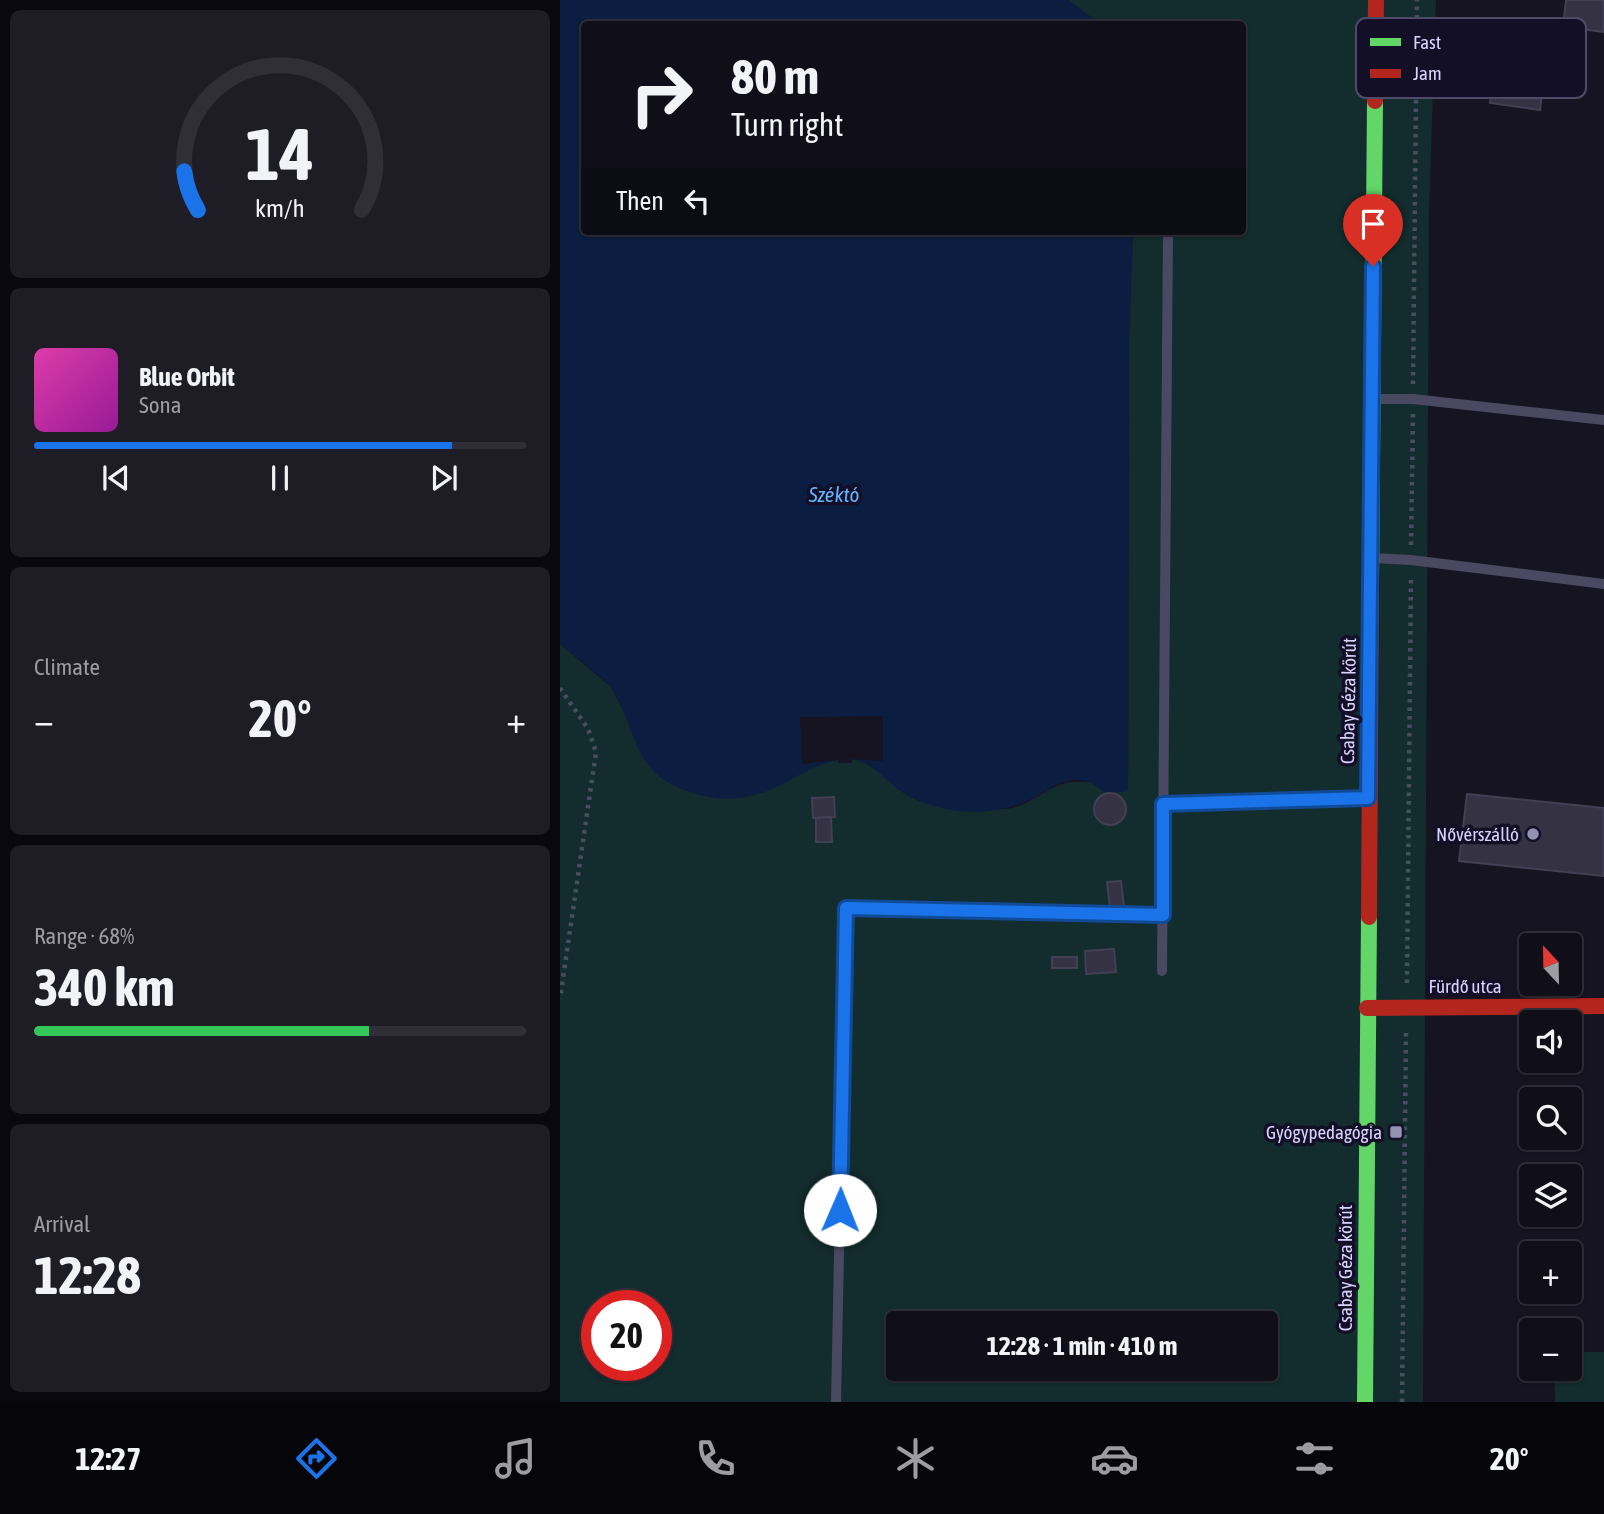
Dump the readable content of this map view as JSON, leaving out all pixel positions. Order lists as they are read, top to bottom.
{
  "streets": {
    "street": ["Csabay Géza körút", "Fürdő utca"]
  },
  "crossings": [
    ["Csabay Géza körút", "Fürdő utca"]
  ],
  "water": ["Széktó"],
  "places": {
    "other": ["Nővérszálló"],
    "transit": ["Gyógypedagógia"]
  },
  "legend": ["Fast", "Jam"],
  "north": "top",
  "page": {
    "turn": ["80 m", "Turn right"],
    "then": "Then",
    "song": ["Blue Orbit", "Sona"],
    "tile": [
      "Climate",
      ["Range · 68%", "340 km"],
      ["Arrival", "12:28"]
    ],
    "heat": ["−", "20°", "+"],
    "map_buttons": ["+", "−"],
    "limit": "20",
    "trip": "12:28 · 1 min · 410 m",
    "tabs": ["12:27", "20°"],
    "gauge": ["14", "km/h"]
  }
}
